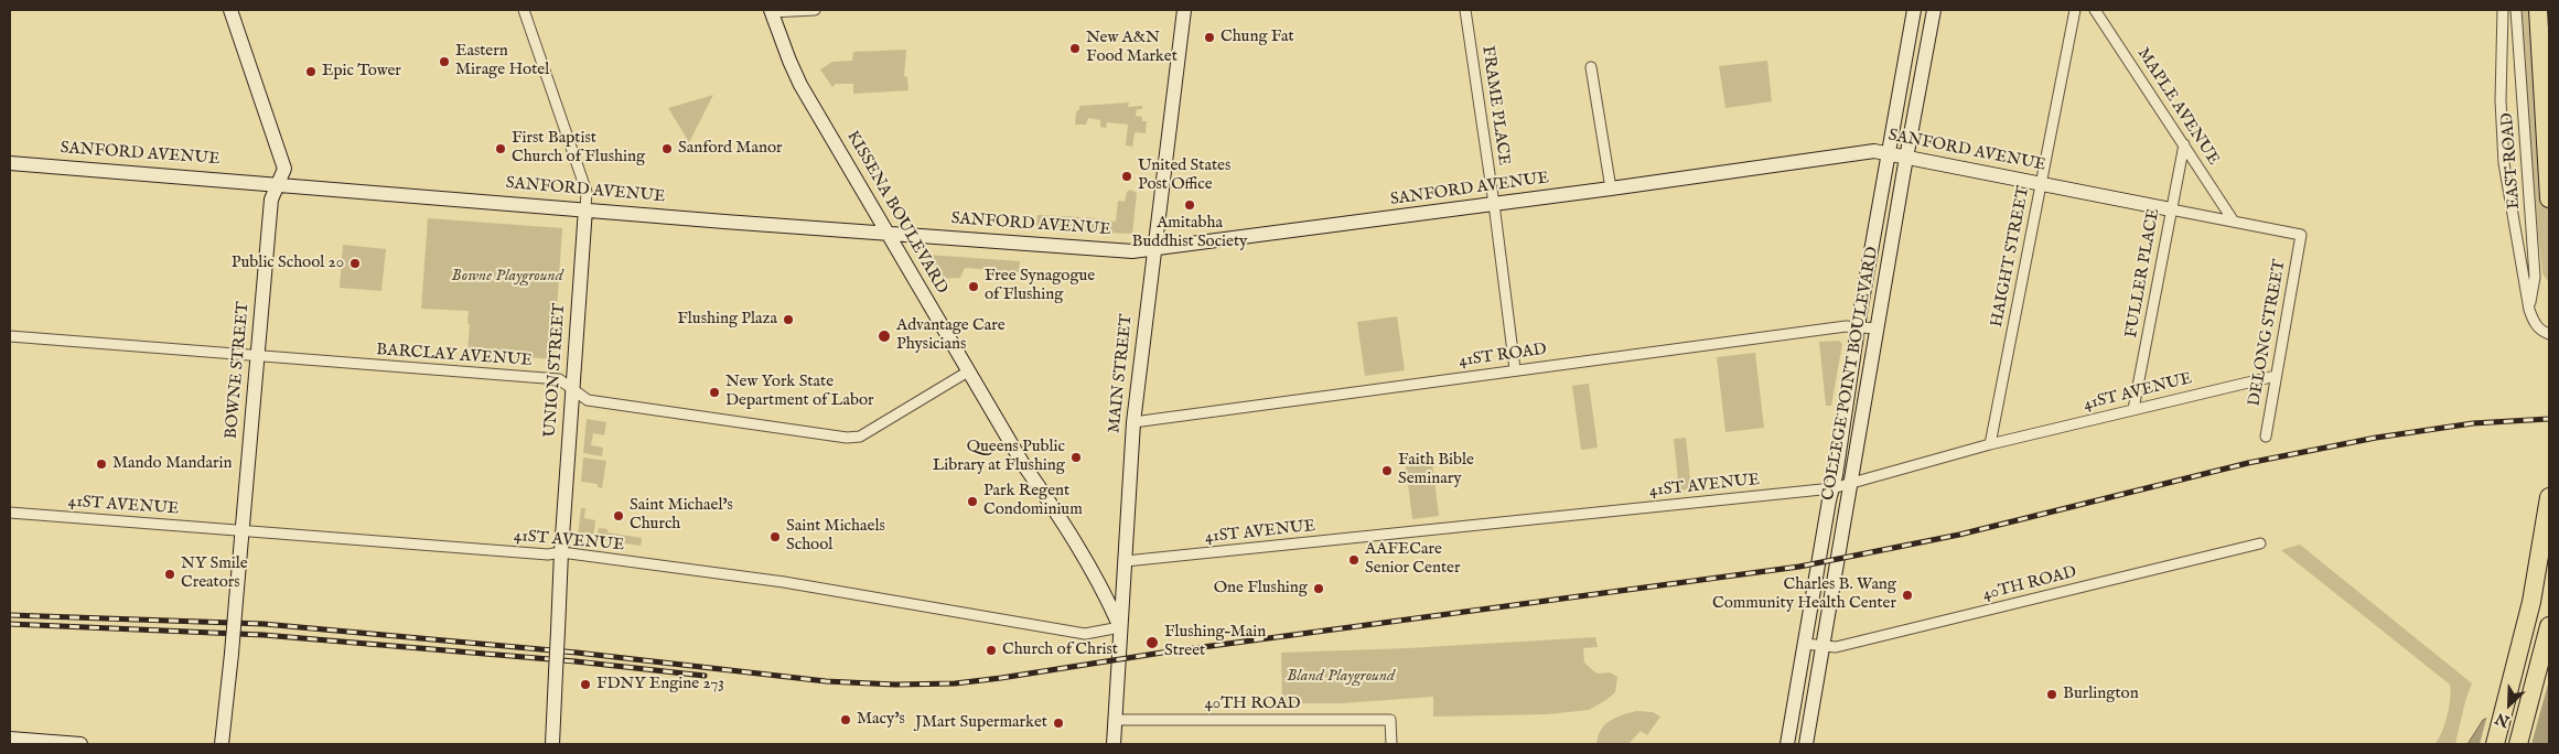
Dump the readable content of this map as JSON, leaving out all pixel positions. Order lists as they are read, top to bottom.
{
  "streets": {
    "street": [
      "FRAME PLACE",
      "MAPLE AVENUE",
      "SANFORD AVENUE",
      "EAST ROAD",
      "KISSENA BOULEVARD",
      "HAIGHT STREET",
      "FULLER PLACE",
      "DELONG STREET",
      "BARCLAY AVENUE",
      "41ST ROAD",
      "BOWNE STREET",
      "UNION STREET",
      "MAIN STREET",
      "COLLEGE POINT BOULEVARD",
      "41ST AVENUE",
      "40TH ROAD"
    ]
  },
  "crossings": [
    ["FRAME PLACE", "SANFORD AVENUE"],
    ["FRAME PLACE", "41ST ROAD"],
    ["MAPLE AVENUE", "SANFORD AVENUE"],
    ["MAPLE AVENUE", "FULLER PLACE"],
    ["SANFORD AVENUE", "KISSENA BOULEVARD"],
    ["SANFORD AVENUE", "HAIGHT STREET"],
    ["SANFORD AVENUE", "FULLER PLACE"],
    ["SANFORD AVENUE", "DELONG STREET"],
    ["SANFORD AVENUE", "BOWNE STREET"],
    ["SANFORD AVENUE", "UNION STREET"],
    ["SANFORD AVENUE", "MAIN STREET"],
    ["SANFORD AVENUE", "COLLEGE POINT BOULEVARD"],
    ["KISSENA BOULEVARD", "BARCLAY AVENUE"],
    ["KISSENA BOULEVARD", "MAIN STREET"],
    ["KISSENA BOULEVARD", "41ST AVENUE"],
    ["HAIGHT STREET", "41ST AVENUE"],
    ["FULLER PLACE", "41ST AVENUE"],
    ["DELONG STREET", "41ST AVENUE"],
    ["BARCLAY AVENUE", "BOWNE STREET"],
    ["BARCLAY AVENUE", "UNION STREET"],
    ["41ST ROAD", "MAIN STREET"],
    ["41ST ROAD", "COLLEGE POINT BOULEVARD"],
    ["BOWNE STREET", "41ST AVENUE"],
    ["UNION STREET", "41ST AVENUE"],
    ["MAIN STREET", "41ST AVENUE"],
    ["MAIN STREET", "40TH ROAD"],
    ["COLLEGE POINT BOULEVARD", "41ST AVENUE"],
    ["COLLEGE POINT BOULEVARD", "40TH ROAD"]
  ],
  "parks": ["Bowne Playground", "Bland Playground"],
  "places": [
    "Chung Fat",
    "New A&N Food Market",
    "Eastern Mirage Hotel",
    "Epic Tower",
    "First Baptist Church of Flushing",
    "Sanford Manor",
    "United States Post Office",
    "Amitabha Buddhist Society",
    "Public School 20",
    "Free Synagogue of Flushing",
    "Flushing Plaza",
    "Advantage Care Physicians",
    "New York State Department of Labor",
    "Queens Public Library at Flushing",
    "Mando Mandarin",
    "Faith Bible Seminary",
    "Park Regent Condominium",
    "Saint Michael's Church",
    "Saint Michaels School",
    "AAFECare Senior Center",
    "NY Smile Creators",
    "One Flushing",
    "Charles B. Wang Community Health Center",
    "Flushing–Main Street",
    "Church of Christ",
    "FDNY Engine 273",
    "Burlington",
    "Macy's",
    "JMart Supermarket"
  ],
  "north": "bottom left"
}
